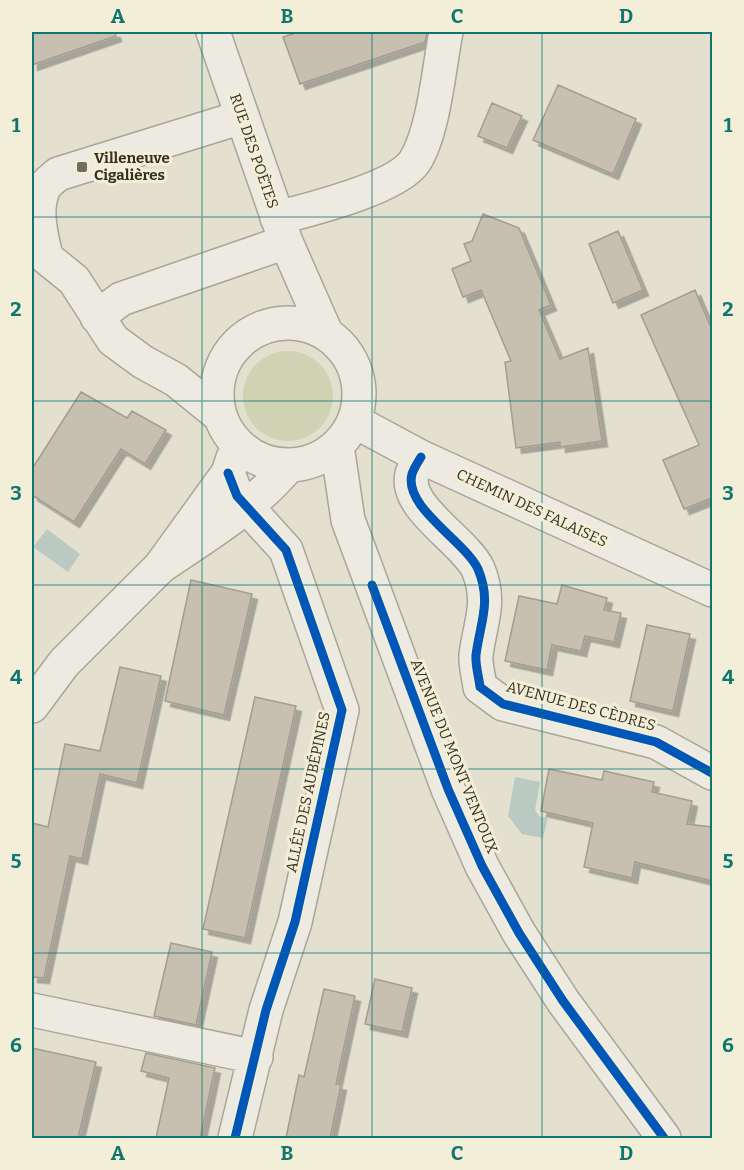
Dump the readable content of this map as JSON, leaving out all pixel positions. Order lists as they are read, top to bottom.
{
  "streets": {
    "street": [
      "RUE DES POÈTES",
      "CHEMIN DES FALAISES",
      "AVENUE DES CÈDRES",
      "AVENUE DU MONT VENTOUX",
      "ALLÉE DES AUBÉPINES"
    ]
  },
  "crossings": [
    ["RUE DES POÈTES", "CHEMIN DES FALAISES"],
    ["RUE DES POÈTES", "AVENUE DU MONT VENTOUX"],
    ["RUE DES POÈTES", "ALLÉE DES AUBÉPINES"],
    ["CHEMIN DES FALAISES", "AVENUE DES CÈDRES"],
    ["CHEMIN DES FALAISES", "AVENUE DU MONT VENTOUX"],
    ["CHEMIN DES FALAISES", "ALLÉE DES AUBÉPINES"],
    ["AVENUE DU MONT VENTOUX", "ALLÉE DES AUBÉPINES"]
  ],
  "places": {
    "transit": ["Villeneuve Cigalières"]
  },
  "grid": {
    "columns": [
      "A",
      "B",
      "C",
      "D"
    ],
    "rows": [
      "1",
      "2",
      "3",
      "4",
      "5",
      "6"
    ]
  }
}
